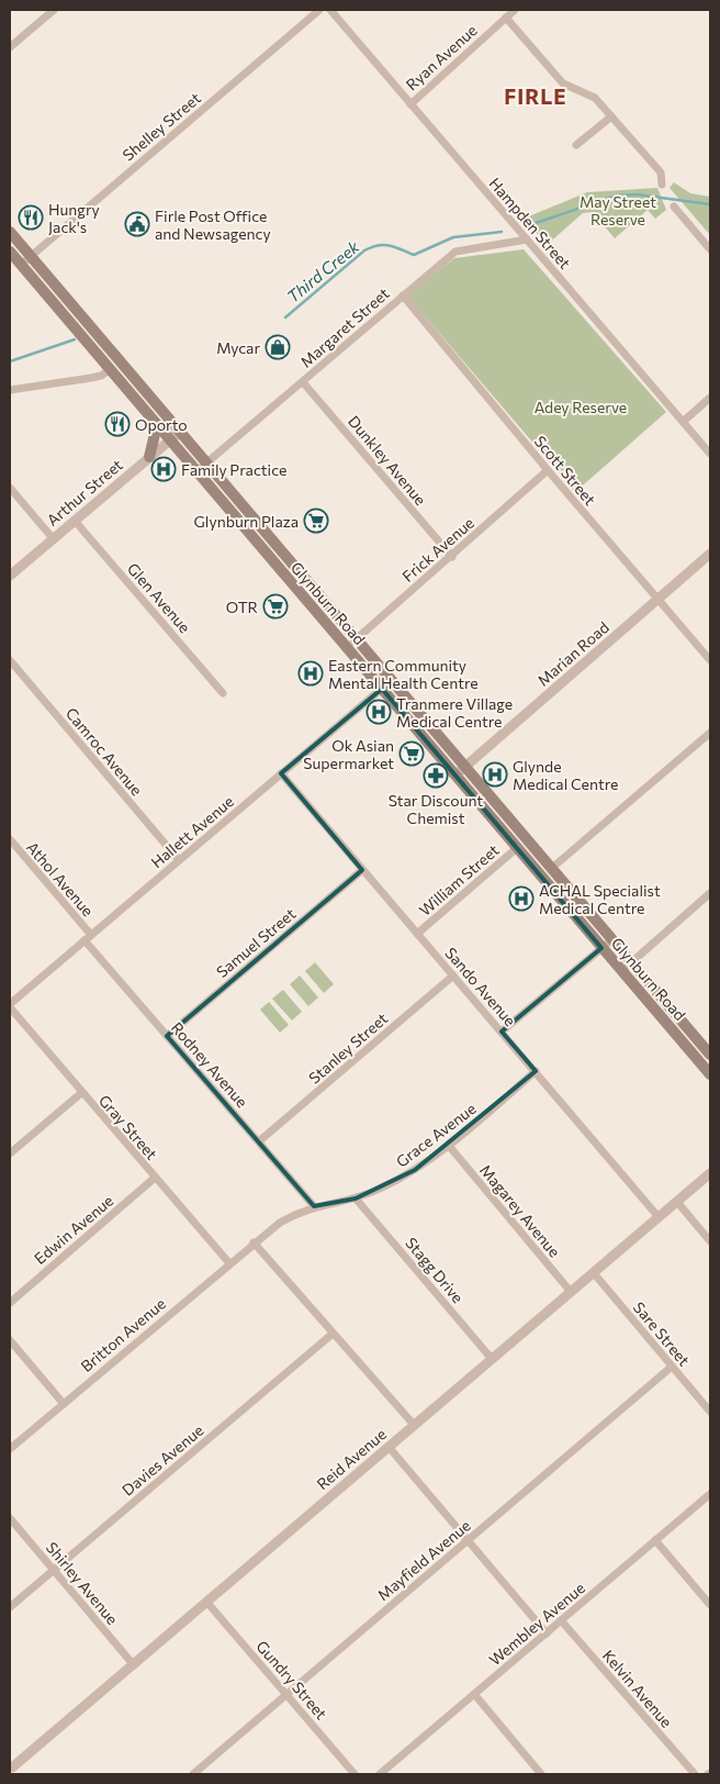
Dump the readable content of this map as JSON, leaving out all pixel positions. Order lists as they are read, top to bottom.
{
  "streets": {
    "main road": ["Glynburn Road"],
    "street": [
      "Ryan Avenue",
      "Shelley Street",
      "Hampden Street",
      "Margaret Street",
      "Dunkley Avenue",
      "Scott Street",
      "Arthur Street",
      "Frick Avenue",
      "Glen Avenue",
      "Marian Road",
      "Camroc Avenue",
      "Hallett Avenue",
      "Athol Avenue",
      "William Street",
      "Samuel Street",
      "Sando Avenue",
      "Stanley Street",
      "Rodney Avenue",
      "Gray Street",
      "Grace Avenue",
      "Magarey Avenue",
      "Edwin Avenue",
      "Stagg Drive",
      "Sare Street",
      "Britton Avenue",
      "Reid Avenue",
      "Davies Avenue",
      "Mayfield Avenue",
      "Shirley Avenue",
      "Wembley Avenue",
      "Gundry Street",
      "Kelvin Avenue"
    ]
  },
  "crossings": [
    ["Ryan Avenue", "Hampden Street"],
    ["Shelley Street", "Glynburn Road"],
    ["Hampden Street", "Margaret Street"],
    ["Margaret Street", "Dunkley Avenue"],
    ["Margaret Street", "Scott Street"],
    ["Margaret Street", "Glynburn Road"],
    ["Dunkley Avenue", "Frick Avenue"],
    ["Scott Street", "Frick Avenue"],
    ["Scott Street", "Marian Road"],
    ["Arthur Street", "Glen Avenue"],
    ["Arthur Street", "Glynburn Road"],
    ["Frick Avenue", "Glynburn Road"],
    ["Glynburn Road", "Marian Road"],
    ["Glynburn Road", "Hallett Avenue"],
    ["Glynburn Road", "William Street"],
    ["Camroc Avenue", "Hallett Avenue"],
    ["Hallett Avenue", "Athol Avenue"],
    ["Hallett Avenue", "Sando Avenue"],
    ["Hallett Avenue", "Rodney Avenue"],
    ["Hallett Avenue", "Gray Street"],
    ["Athol Avenue", "Rodney Avenue"],
    ["William Street", "Sando Avenue"],
    ["Samuel Street", "Sando Avenue"],
    ["Samuel Street", "Rodney Avenue"],
    ["Sando Avenue", "Stanley Street"],
    ["Sando Avenue", "Grace Avenue"],
    ["Sando Avenue", "Reid Avenue"],
    ["Stanley Street", "Rodney Avenue"],
    ["Rodney Avenue", "Grace Avenue"],
    ["Gray Street", "Edwin Avenue"],
    ["Gray Street", "Britton Avenue"],
    ["Grace Avenue", "Magarey Avenue"],
    ["Grace Avenue", "Stagg Drive"],
    ["Grace Avenue", "Britton Avenue"],
    ["Magarey Avenue", "Reid Avenue"],
    ["Stagg Drive", "Reid Avenue"],
    ["Sare Street", "Reid Avenue"],
    ["Sare Street", "Mayfield Avenue"],
    ["Reid Avenue", "Shirley Avenue"],
    ["Reid Avenue", "Gundry Street"],
    ["Davies Avenue", "Shirley Avenue"],
    ["Mayfield Avenue", "Gundry Street"],
    ["Wembley Avenue", "Kelvin Avenue"]
  ],
  "districts": ["FIRLE"],
  "water": ["Third Creek"],
  "parks": ["May Street Reserve", "Adey Reserve"],
  "places": {
    "restaurant": ["Hungry Jack's", "Oporto"],
    "public building": ["Firle Post Office and Newsagency"],
    "shop": ["Mycar"],
    "hospital": [
      "Family Practice",
      "Eastern Community Mental Health Centre",
      "Tranmere Village Medical Centre",
      "Glynde Medical Centre",
      "ACHAL Specialist Medical Centre"
    ],
    "supermarket": ["Glynburn Plaza", "OTR", "Ok Asian Supermarket"],
    "pharmacy": ["Star Discount Chemist"]
  }
}
